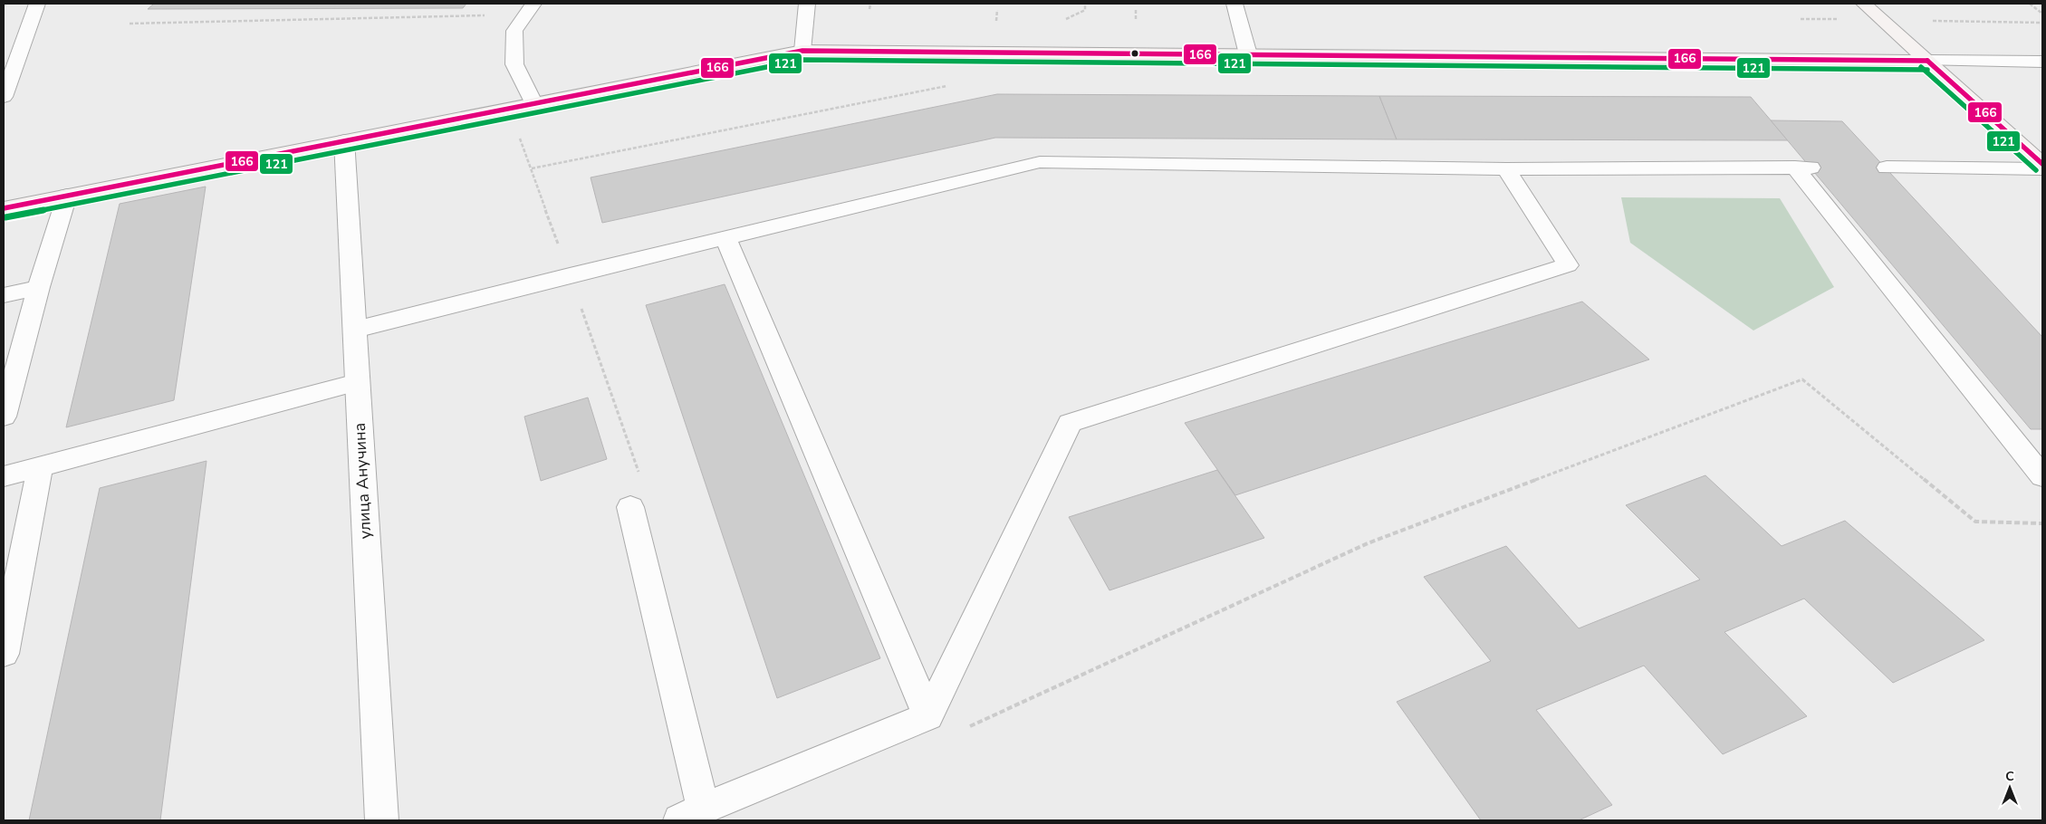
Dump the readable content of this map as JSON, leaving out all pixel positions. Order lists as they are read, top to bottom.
{
  "streets": {
    "street": ["улица Анучина"]
  },
  "lines": ["transit line 166", "transit line 121"],
  "north": "top"
}
